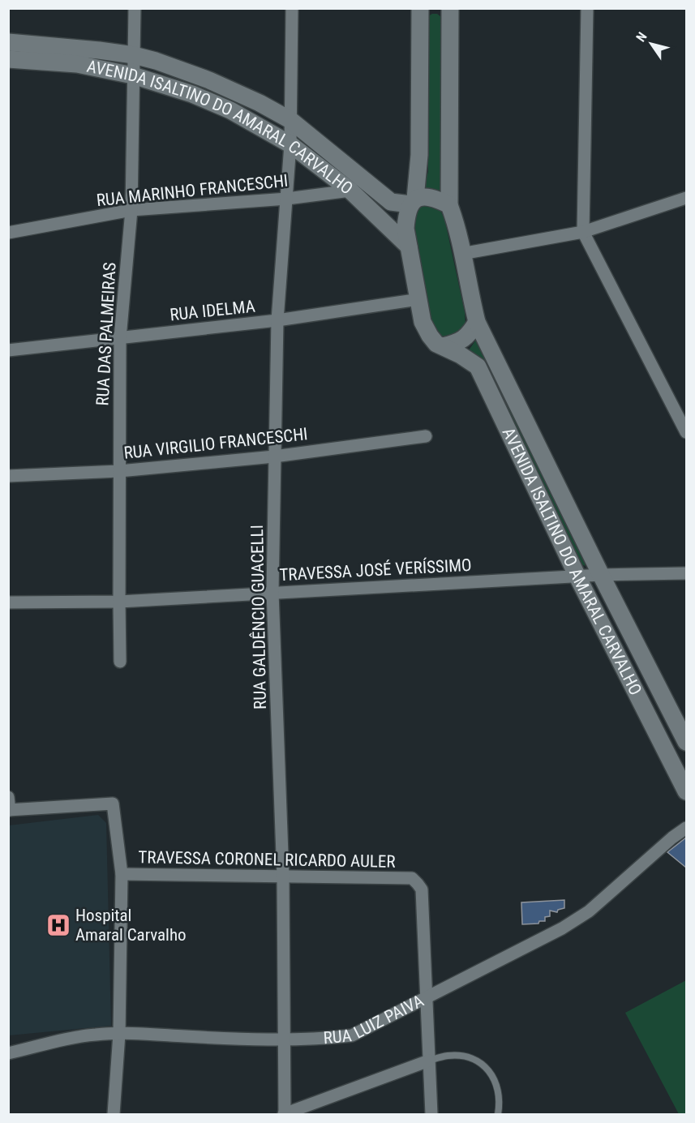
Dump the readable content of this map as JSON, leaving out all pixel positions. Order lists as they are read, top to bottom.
{
  "streets": {
    "main road": ["AVENIDA ISALTINO DO AMARAL CARVALHO"],
    "street": [
      "RUA MARINHO FRANCESCHI",
      "RUA IDELMA",
      "RUA DAS PALMEIRAS",
      "RUA VIRGILIO FRANCESCHI",
      "TRAVESSA JOSÉ VERÍSSIMO",
      "RUA GALDÊNCIO GUACELLI",
      "TRAVESSA CORONEL RICARDO AULER",
      "RUA LUIZ PAIVA"
    ]
  },
  "crossings": [
    ["AVENIDA ISALTINO DO AMARAL CARVALHO", "RUA MARINHO FRANCESCHI"],
    ["AVENIDA ISALTINO DO AMARAL CARVALHO", "RUA IDELMA"],
    ["AVENIDA ISALTINO DO AMARAL CARVALHO", "RUA DAS PALMEIRAS"],
    ["AVENIDA ISALTINO DO AMARAL CARVALHO", "TRAVESSA JOSÉ VERÍSSIMO"],
    ["AVENIDA ISALTINO DO AMARAL CARVALHO", "RUA GALDÊNCIO GUACELLI"],
    ["RUA MARINHO FRANCESCHI", "RUA DAS PALMEIRAS"],
    ["RUA MARINHO FRANCESCHI", "RUA GALDÊNCIO GUACELLI"],
    ["RUA IDELMA", "RUA DAS PALMEIRAS"],
    ["RUA IDELMA", "RUA GALDÊNCIO GUACELLI"],
    ["RUA DAS PALMEIRAS", "RUA VIRGILIO FRANCESCHI"],
    ["RUA DAS PALMEIRAS", "TRAVESSA JOSÉ VERÍSSIMO"],
    ["RUA VIRGILIO FRANCESCHI", "RUA GALDÊNCIO GUACELLI"],
    ["TRAVESSA JOSÉ VERÍSSIMO", "RUA GALDÊNCIO GUACELLI"],
    ["RUA GALDÊNCIO GUACELLI", "TRAVESSA CORONEL RICARDO AULER"],
    ["RUA GALDÊNCIO GUACELLI", "RUA LUIZ PAIVA"],
    ["TRAVESSA CORONEL RICARDO AULER", "RUA LUIZ PAIVA"]
  ],
  "places": {
    "hospital": ["Hospital Amaral Carvalho"]
  },
  "north": "top left"
}
